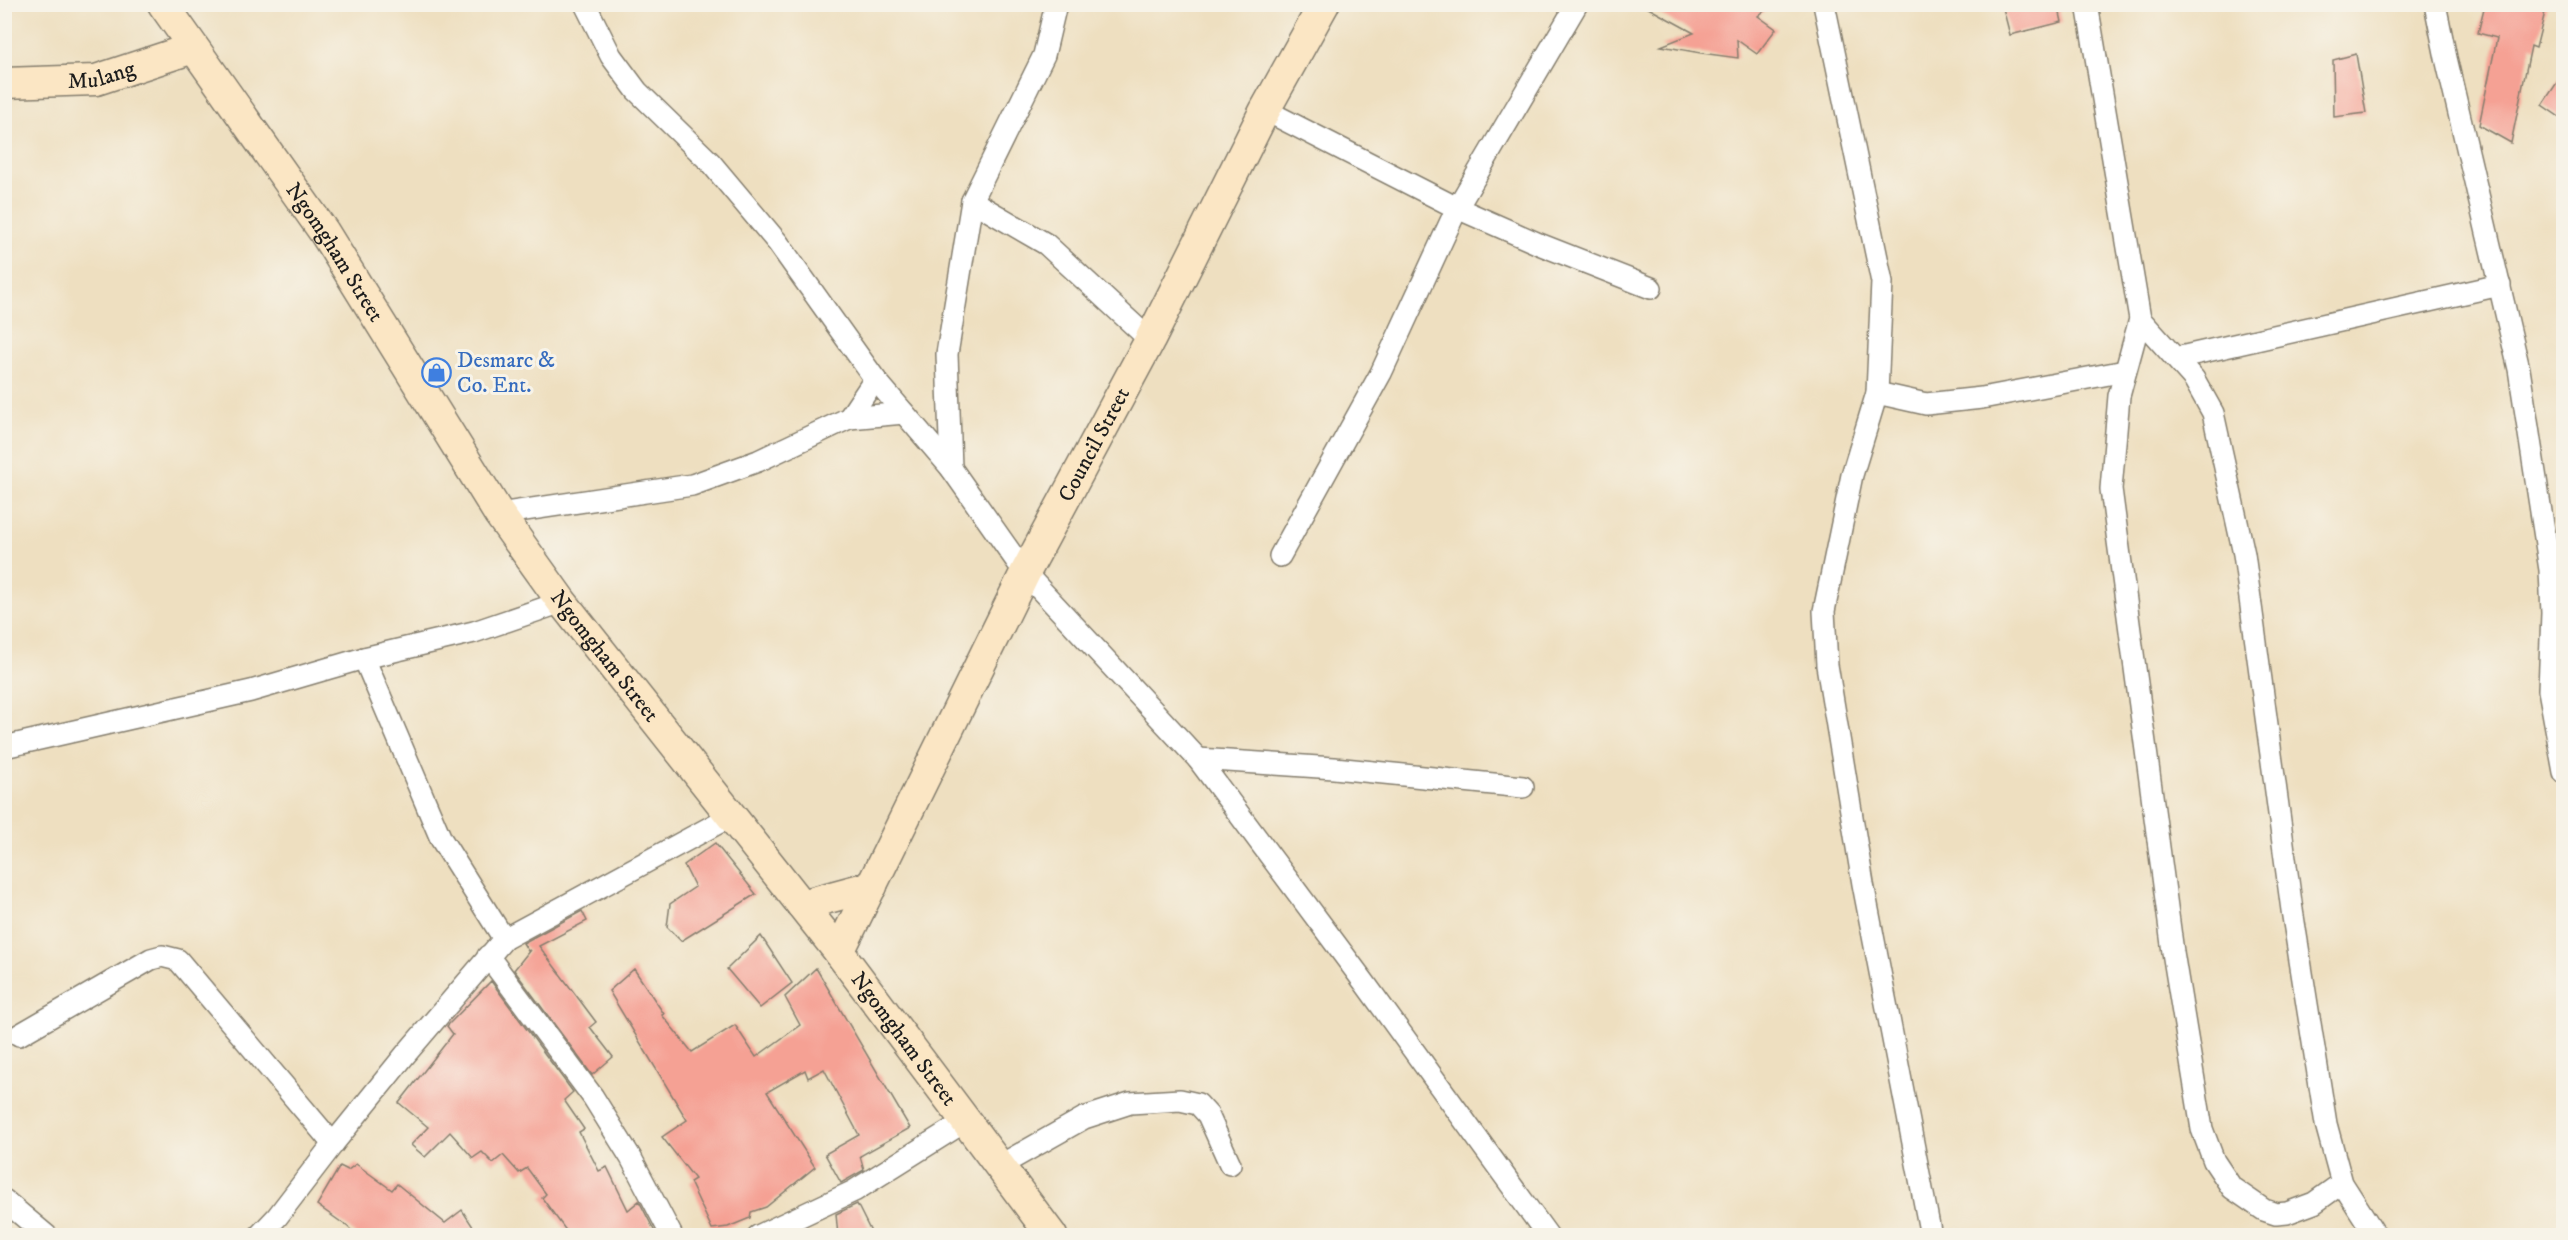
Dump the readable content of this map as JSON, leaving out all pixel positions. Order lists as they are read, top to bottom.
{
  "streets": {
    "main road": ["Mulang", "Ngomgham Street", "Council Street"]
  },
  "crossings": [
    ["Mulang", "Ngomgham Street"],
    ["Ngomgham Street", "Council Street"]
  ],
  "places": {
    "shop": ["Desmarc & Co. Ent."]
  }
}
